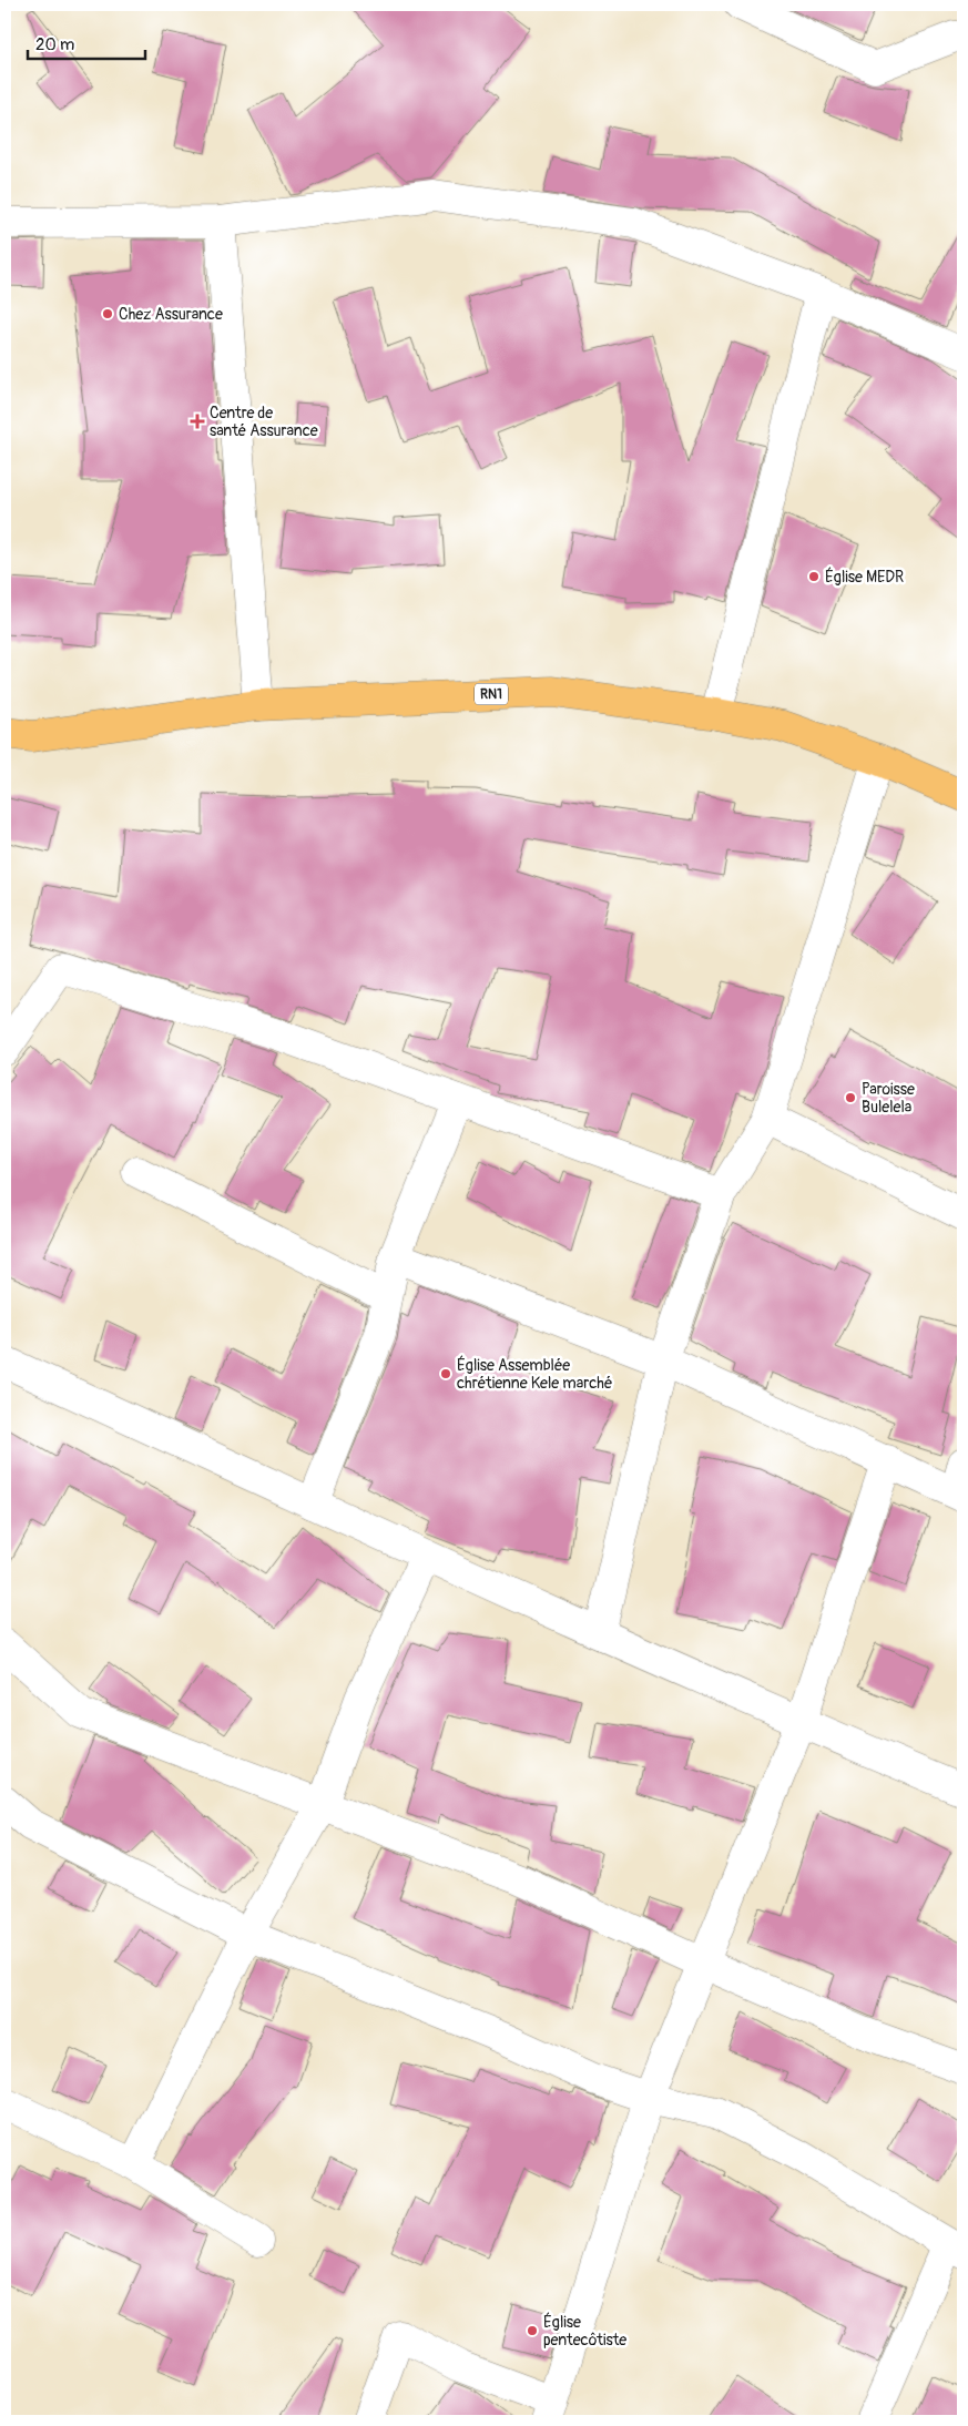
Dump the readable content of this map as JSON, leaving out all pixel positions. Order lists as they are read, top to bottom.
{
  "streets": {
    "highway": ["RN1"]
  },
  "places": {
    "other": [
      "Chez Assurance",
      "Église MEDR",
      "Paroisse Bulelela",
      "Église Assemblée chrétienne Kele marché",
      "Église pentecôtiste"
    ],
    "health": ["Centre de santé Assurance"]
  },
  "scale_bar": "20 m"
}
